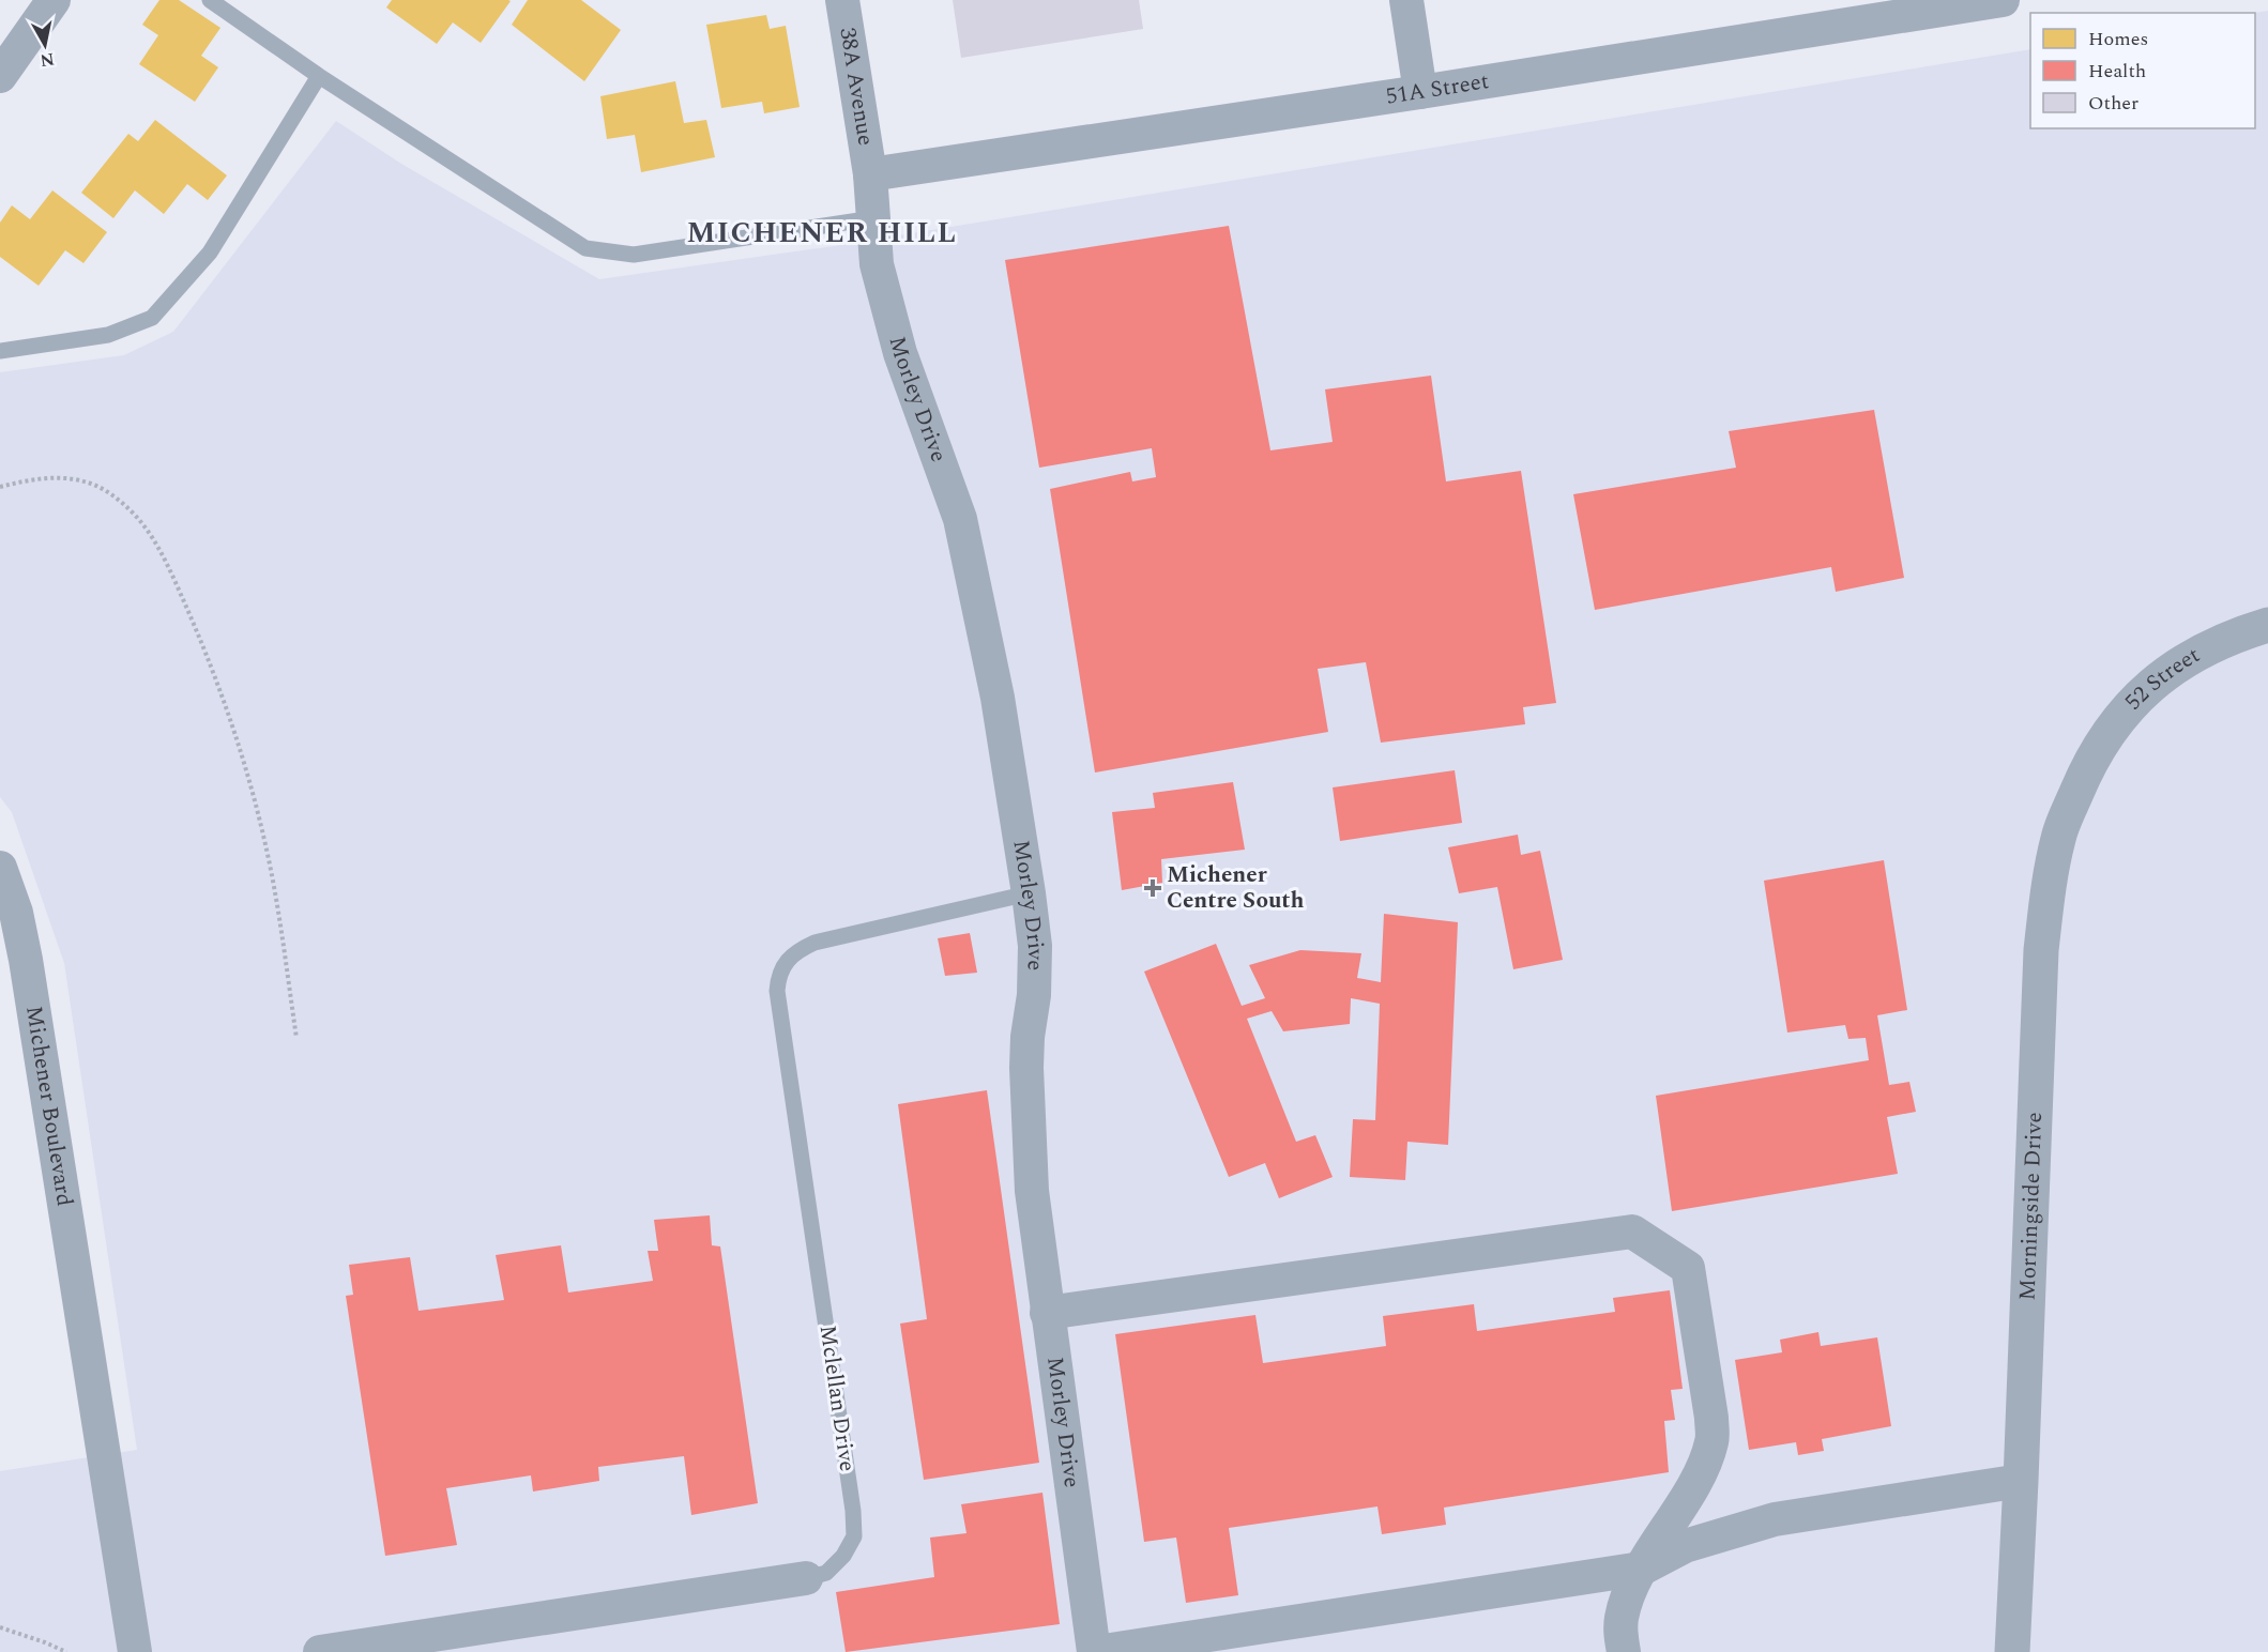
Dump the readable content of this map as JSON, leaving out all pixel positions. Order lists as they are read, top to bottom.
{
  "streets": {
    "street": [
      "38A Avenue",
      "51A Street",
      "Morley Drive",
      "52 Street",
      "Michener Boulevard",
      "Morningside Drive",
      "Mclellan Drive"
    ]
  },
  "crossings": [
    ["38A Avenue", "51A Street"],
    ["38A Avenue", "Morley Drive"],
    ["51A Street", "Morley Drive"],
    ["Morley Drive", "Mclellan Drive"],
    ["52 Street", "Morningside Drive"]
  ],
  "districts": ["MICHENER HILL"],
  "places": {
    "health": ["Michener Centre South"]
  },
  "legend": ["Homes", "Health", "Other"],
  "north": "bottom"
}
